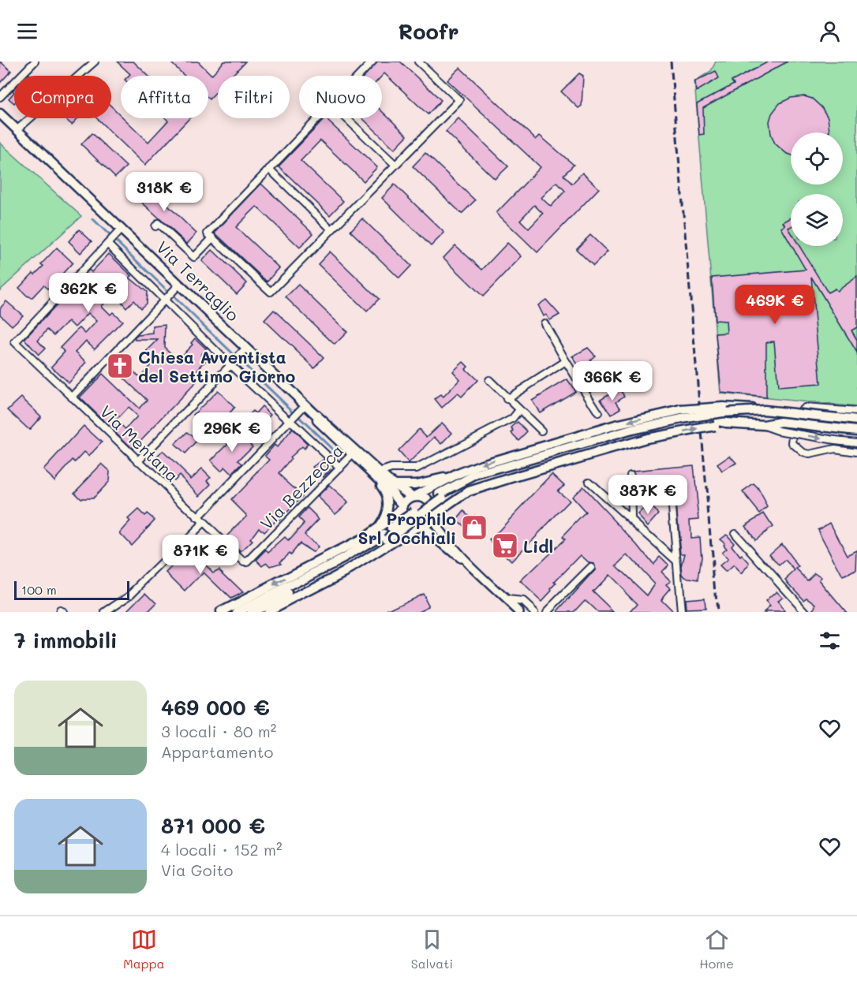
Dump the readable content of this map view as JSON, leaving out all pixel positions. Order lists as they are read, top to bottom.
{
  "streets": {
    "main road": ["Via Terraglio"],
    "street": ["Via Mentana", "Via Bezzecca"]
  },
  "crossings": [
    ["Via Terraglio", "Via Bezzecca"],
    ["Via Mentana", "Via Bezzecca"]
  ],
  "places": {
    "church": ["Chiesa Avventista del Settimo Giorno"],
    "shop": ["Prophilo Srl Occhiali"],
    "supermarket": ["Lidl"]
  },
  "scale_bar": "100 m",
  "page": {
    "header": "Roofr",
    "chip": [
      "Compra",
      "Affitta",
      "Filtri",
      "Nuovo"
    ],
    "price": [
      "318K €",
      "362K €",
      "469K €",
      "366K €",
      "296K €",
      "387K €",
      "871K €"
    ],
    "scale": "100 m",
    "heading": "7 immobili",
    "list": [
      {
        "name": "469 000 €",
        "note": "3 locali · 80 m² · Appartamento"
      },
      {
        "name": "871 000 €",
        "note": "4 locali · 152 m² · Via Goito"
      }
    ],
    "tabs": ["Mappa", "Salvati", "Home"]
  }
}
